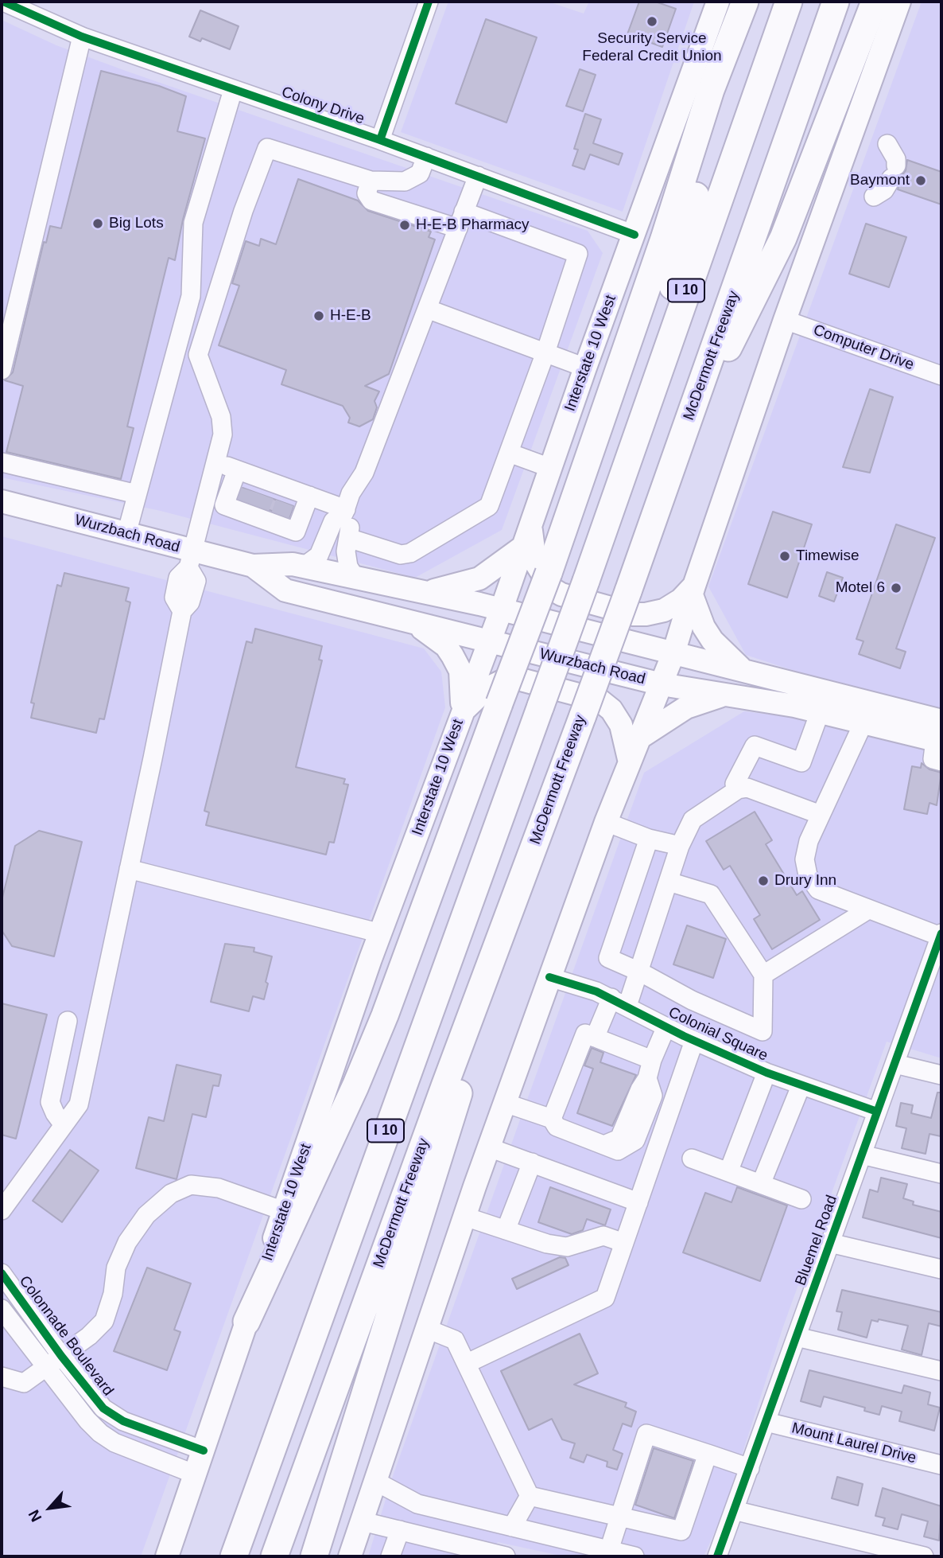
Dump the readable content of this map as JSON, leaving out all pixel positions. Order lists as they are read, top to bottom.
{
  "streets": {
    "highway": ["I 10", "McDermott Freeway"],
    "main road": ["Interstate 10 West", "Wurzbach Road"],
    "street": [
      "Colony Drive",
      "Computer Drive",
      "Colonial Square",
      "Bluemel Road",
      "Colonnade Boulevard",
      "Mount Laurel Drive"
    ]
  },
  "crossings": [
    ["Colony Drive", "Interstate 10 West"],
    ["Interstate 10 West", "Wurzbach Road"],
    ["Interstate 10 West", "Colonnade Boulevard"],
    ["Colonial Square", "Bluemel Road"],
    ["Bluemel Road", "Mount Laurel Drive"]
  ],
  "places": [
    "Security Service Federal Credit Union",
    "Baymont",
    "Big Lots",
    "H-E-B Pharmacy",
    "H-E-B",
    "Timewise",
    "Motel 6",
    "Drury Inn"
  ],
  "north": "bottom left"
}
